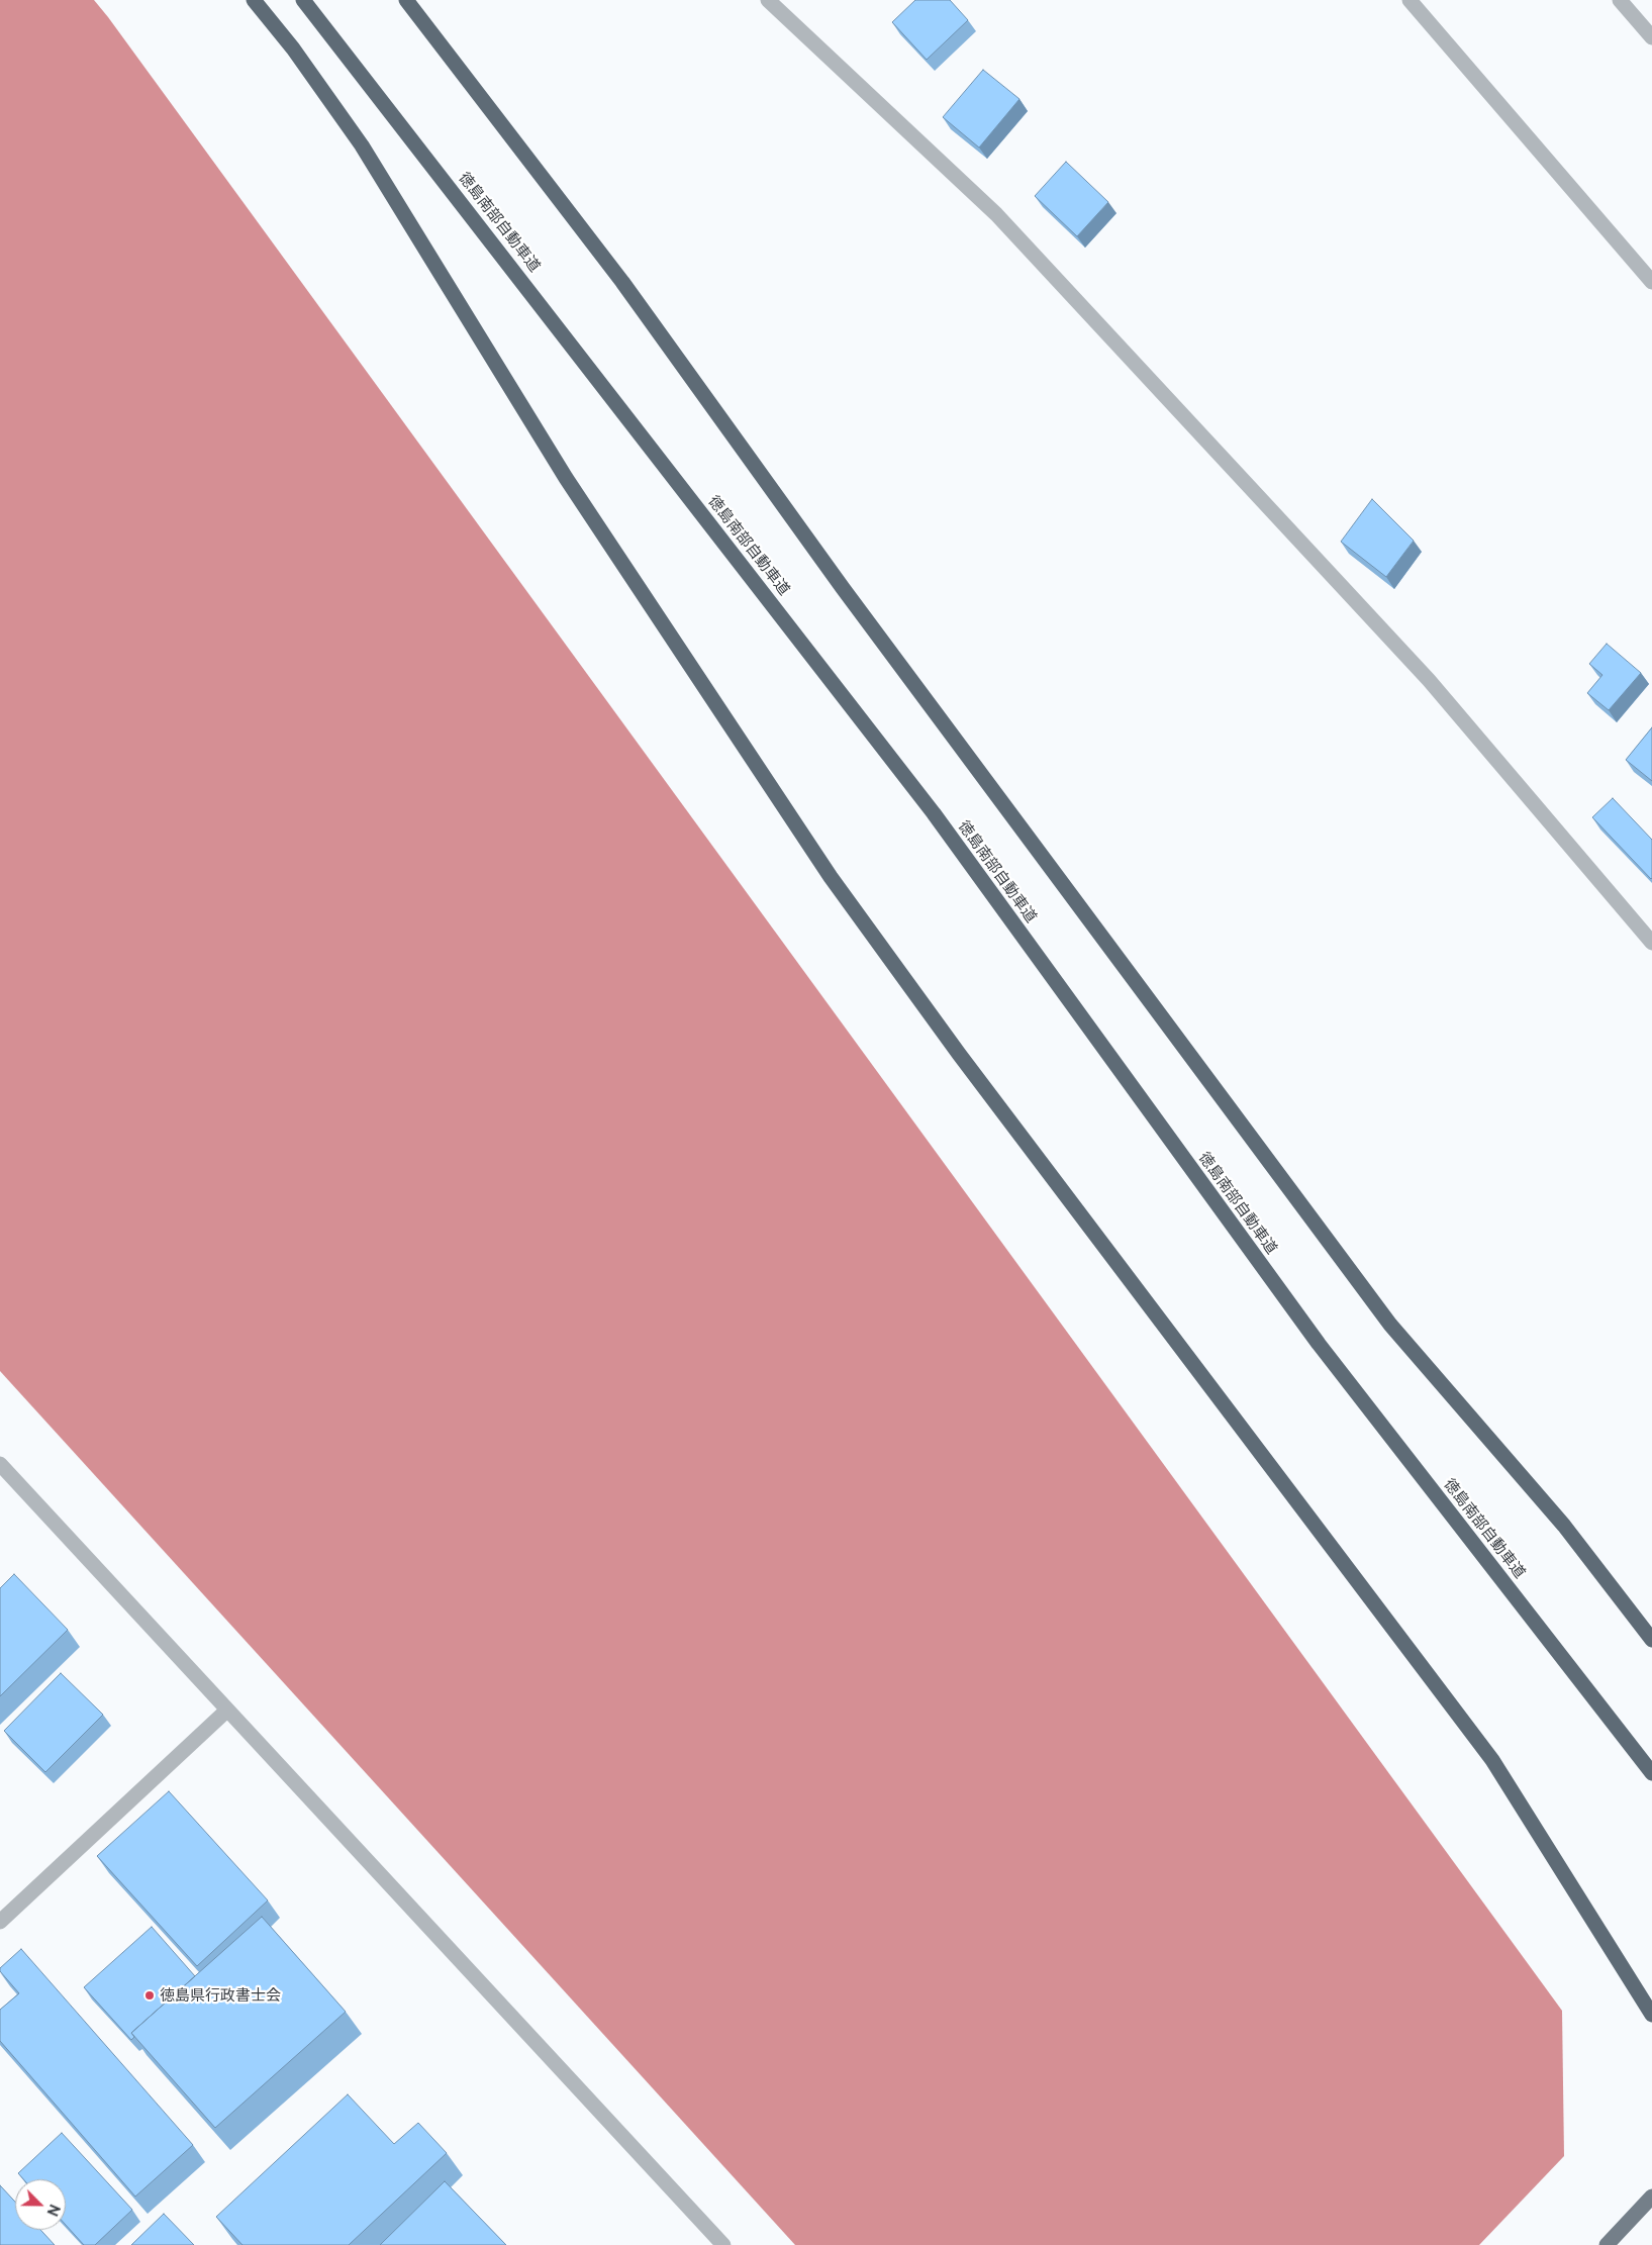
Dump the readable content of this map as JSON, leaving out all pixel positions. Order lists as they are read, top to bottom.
{
  "streets": {
    "highway": ["徳島南部自動車道"]
  },
  "places": ["徳島県行政書士会"],
  "north": "bottom right"
}
